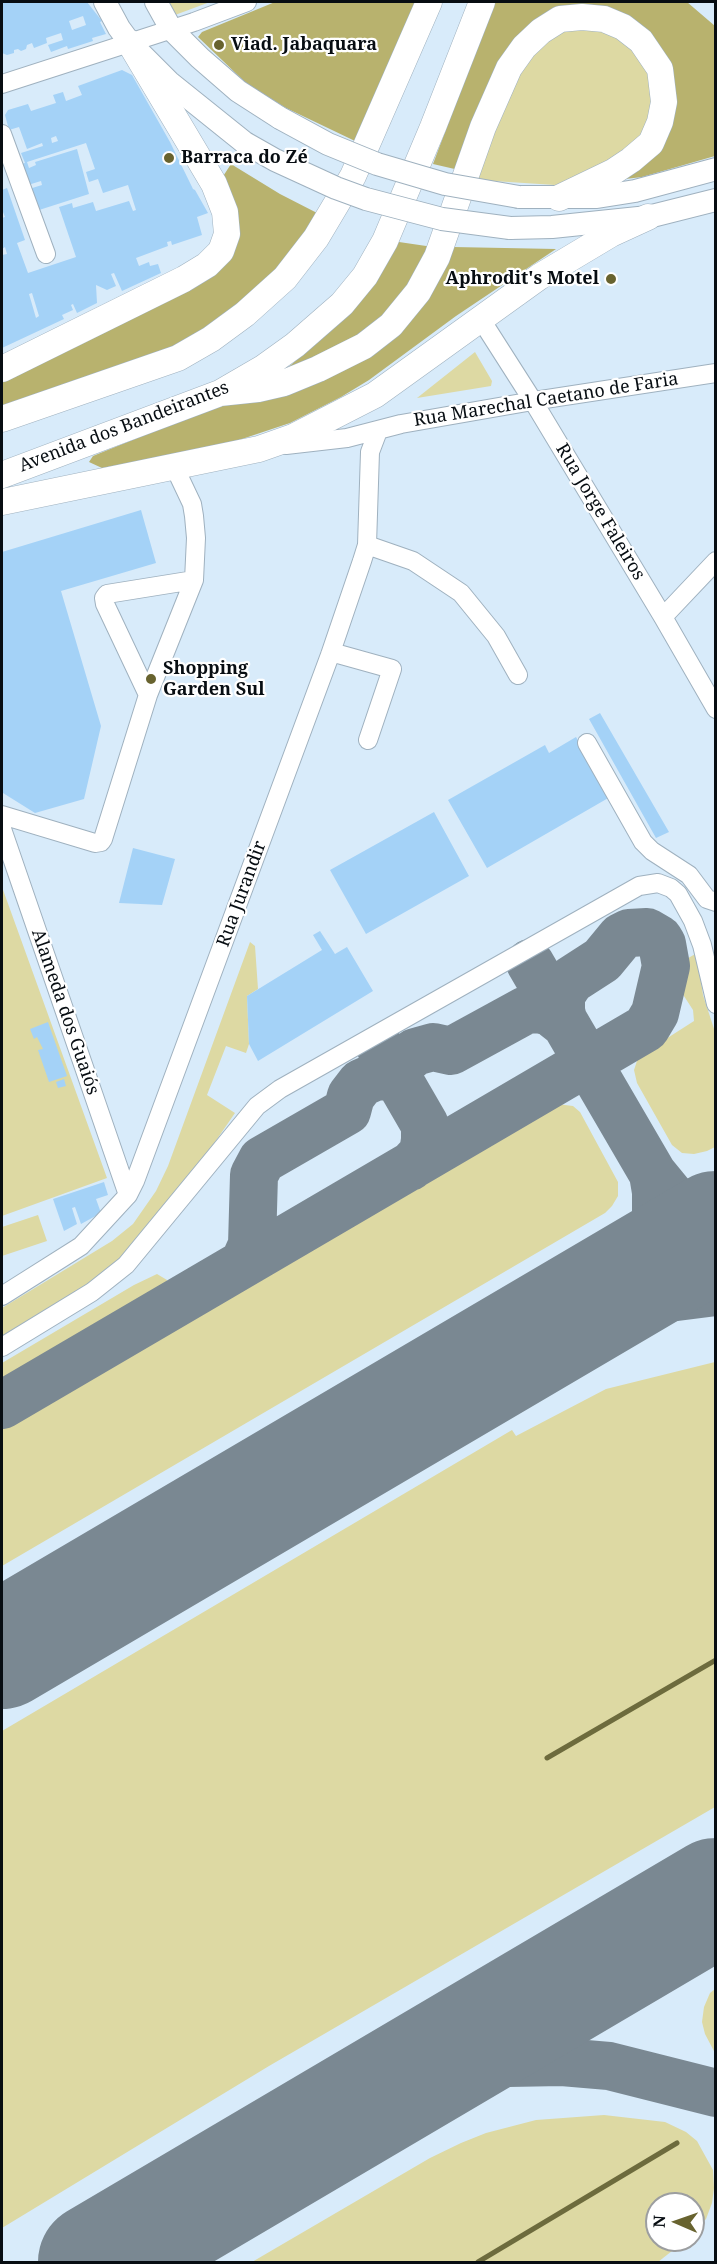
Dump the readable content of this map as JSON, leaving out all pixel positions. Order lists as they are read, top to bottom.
{
  "streets": {
    "highway": ["Avenida dos Bandeirantes"],
    "street": [
      "Rua Marechal Caetano de Faria",
      "Rua Jorge Faleiros",
      "Rua Jurandir",
      "Alameda dos Guaiós"
    ]
  },
  "crossings": [
    ["Rua Marechal Caetano de Faria", "Rua Jorge Faleiros"],
    ["Rua Marechal Caetano de Faria", "Rua Jurandir"],
    ["Rua Jurandir", "Alameda dos Guaiós"]
  ],
  "places": [
    "Viad. Jabaquara",
    "Barraca do Zé",
    "Aphrodit's Motel",
    "Shopping Garden Sul"
  ],
  "north": "left"
}
